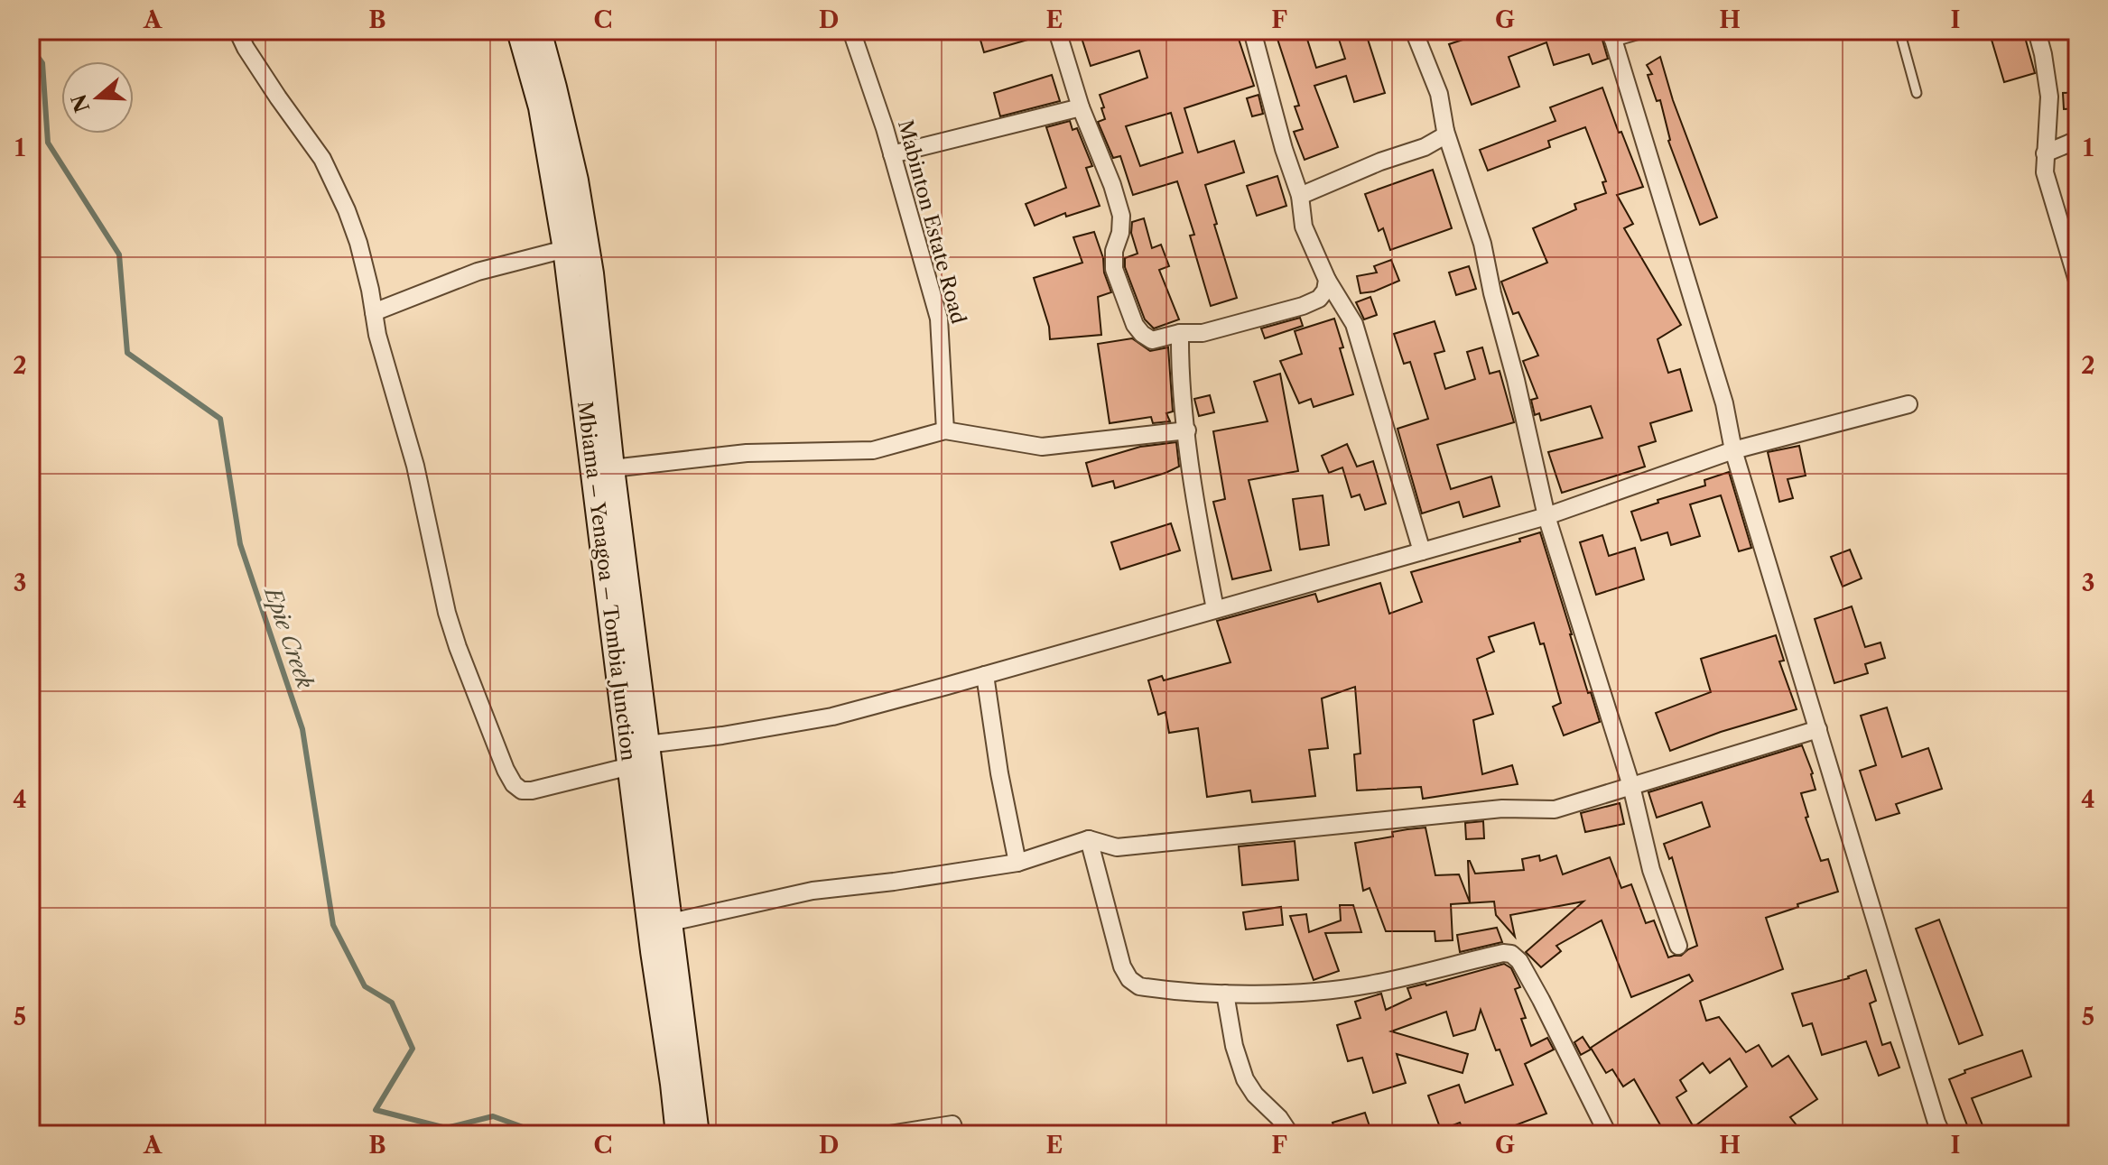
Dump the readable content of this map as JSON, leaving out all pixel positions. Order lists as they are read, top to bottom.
{
  "streets": {
    "main road": ["Mbiama – Yenagoa – Tombia Junction"],
    "street": ["Mabinton Estate Road"]
  },
  "water": ["Epie Creek"],
  "north": "left",
  "grid": {
    "columns": [
      "A",
      "B",
      "C",
      "D",
      "E",
      "F",
      "G",
      "H",
      "I"
    ],
    "rows": [
      "1",
      "2",
      "3",
      "4",
      "5"
    ]
  }
}
